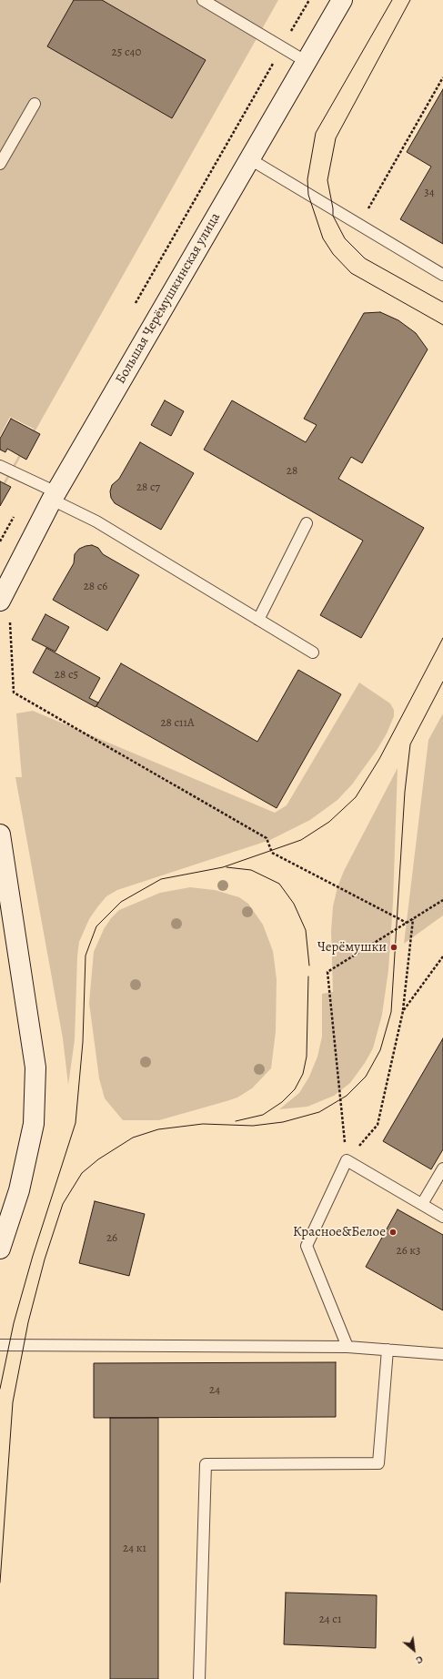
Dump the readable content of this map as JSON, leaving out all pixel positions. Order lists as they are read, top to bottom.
{
  "streets": {
    "street": ["Большая Черёмушкинская улица"]
  },
  "places": ["Черёмушки", "Красное&Белое"],
  "house_numbers": [
    "25 с40",
    "34",
    "28",
    "28 с7",
    "28 с6",
    "28 с5",
    "28 с11А",
    "26",
    "26 к3",
    "24",
    "24 к1",
    "24 с1"
  ],
  "north": "bottom right"
}
